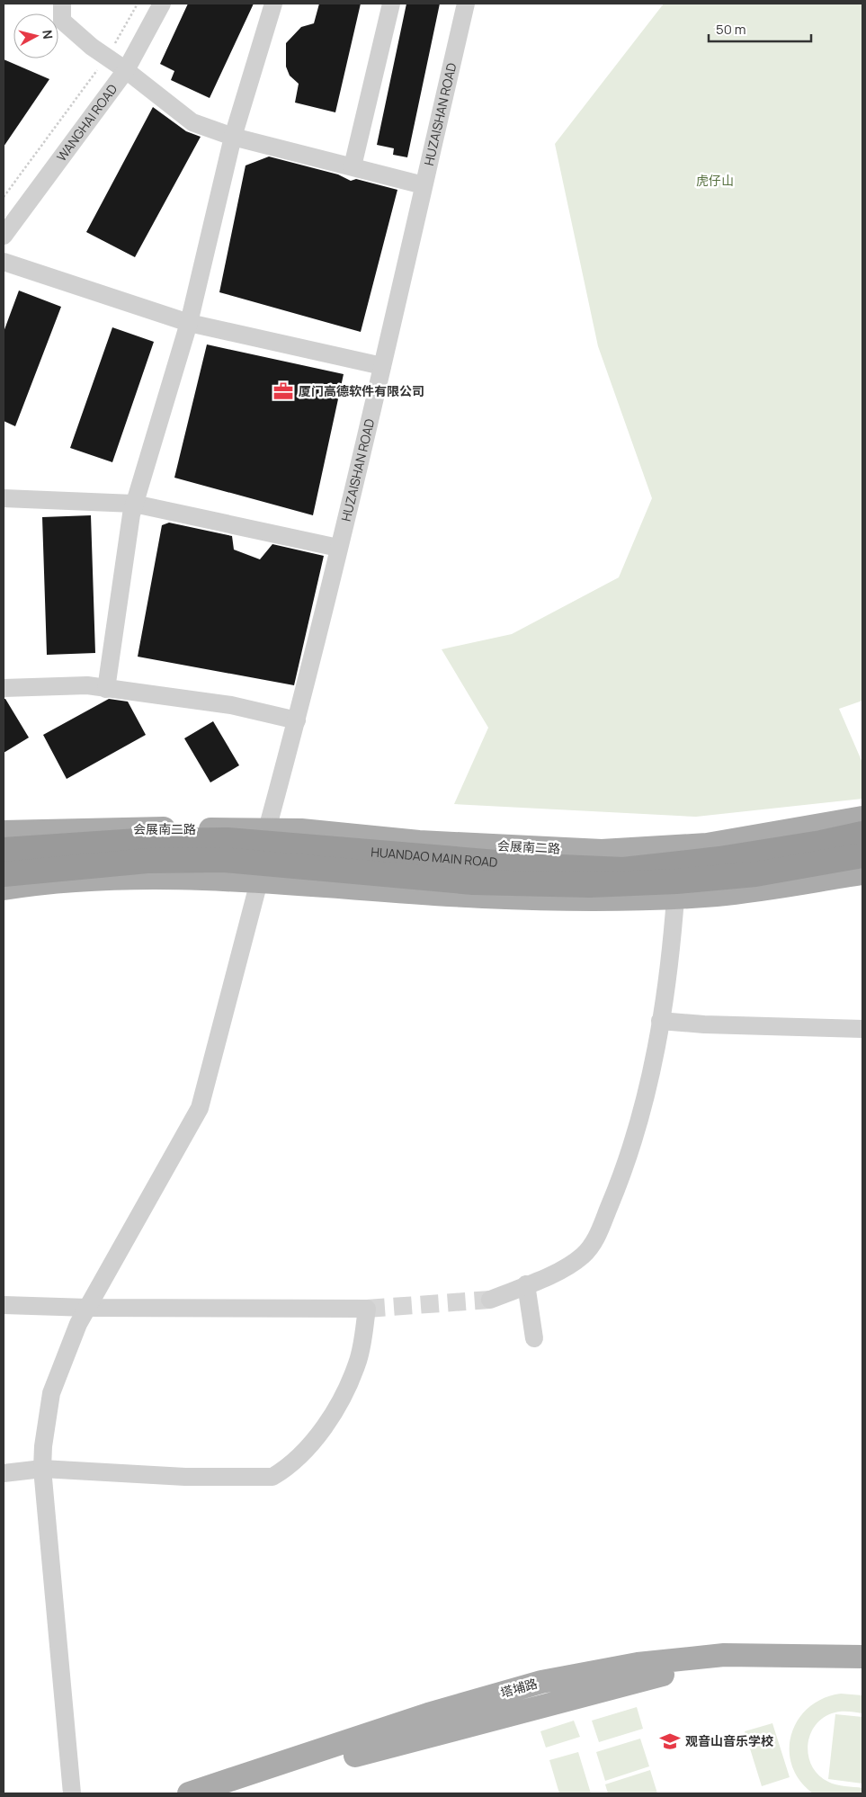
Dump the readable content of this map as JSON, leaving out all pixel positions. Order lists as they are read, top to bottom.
{
  "streets": {
    "highway": ["HUANDAO MAIN ROAD"],
    "main road": ["会展南二路", "塔埔路"],
    "street": ["HUZAISHAN ROAD", "WANGHAI ROAD"]
  },
  "crossings": [
    ["HUZAISHAN ROAD", "会展南二路"]
  ],
  "parks": ["虎仔山"],
  "places": {
    "office": ["厦门高德软件有限公司"],
    "school or university": ["观音山音乐学校"]
  },
  "scale_bar": "50 m",
  "north": "right"
}
